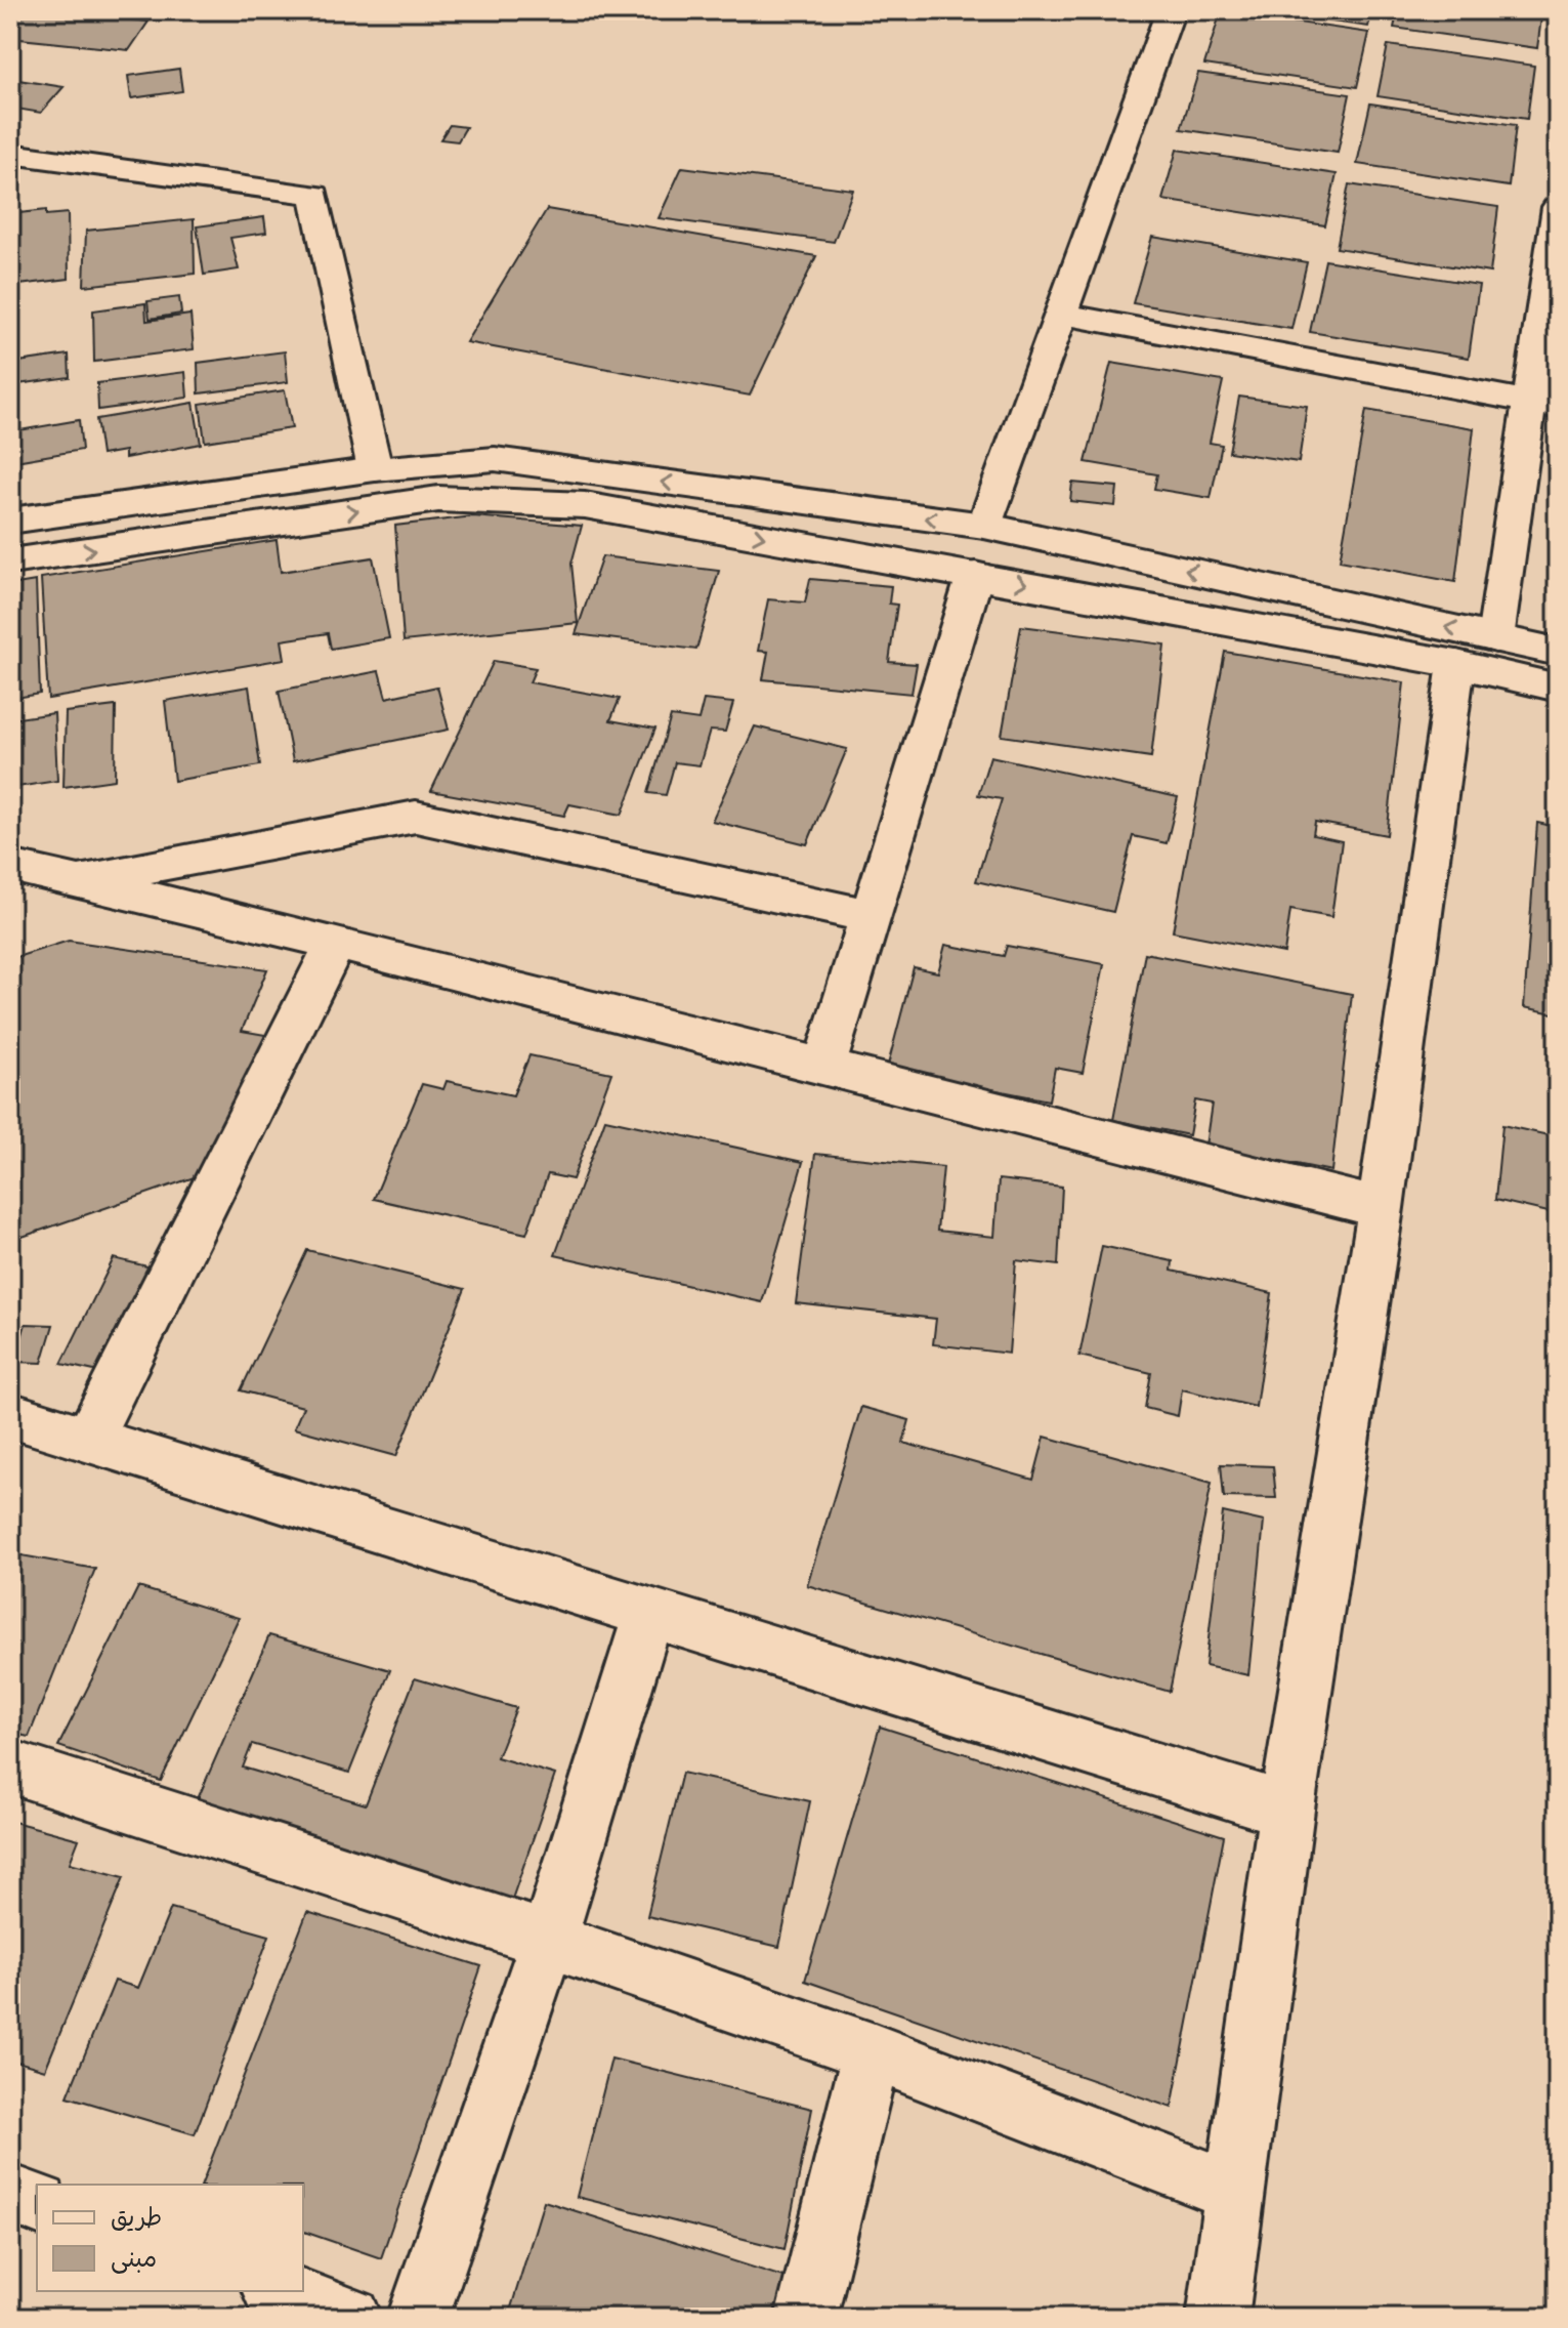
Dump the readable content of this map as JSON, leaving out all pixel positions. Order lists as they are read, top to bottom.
{
  "legend": ["طريق", "مبنى"]
}
